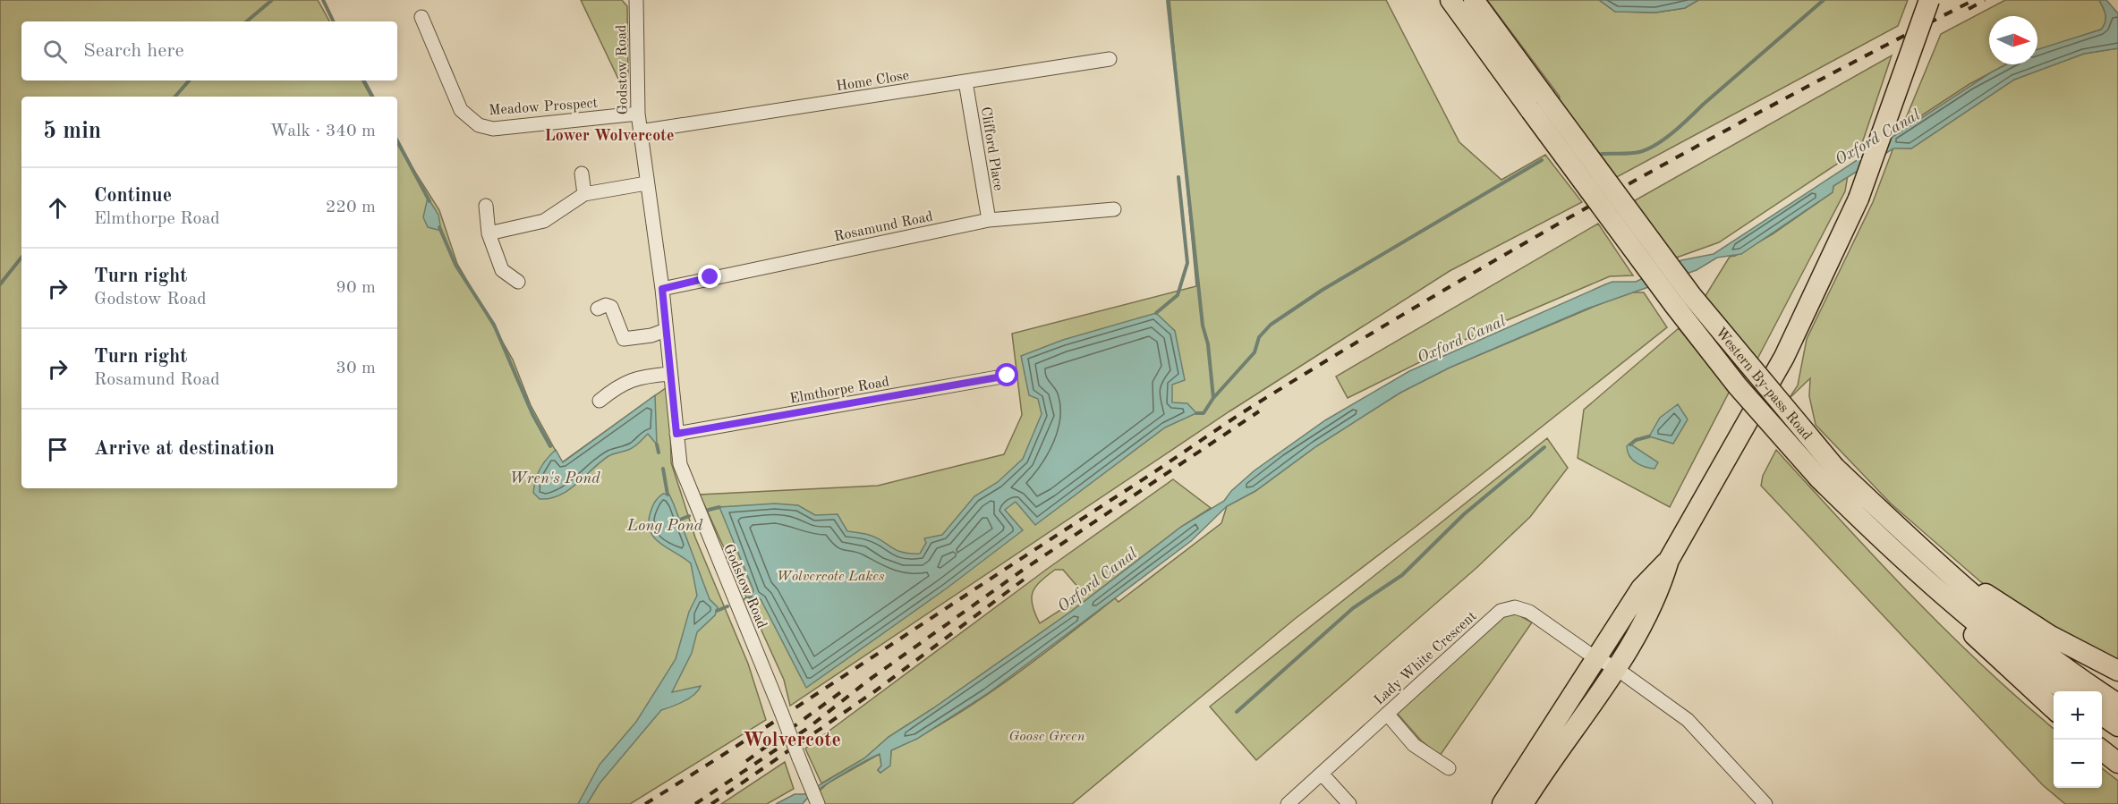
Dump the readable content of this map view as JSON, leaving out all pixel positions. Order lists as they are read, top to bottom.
{
  "streets": {
    "highway": ["Western By-pass Road"],
    "street": [
      "Godstow Road",
      "Home Close",
      "Meadow Prospect",
      "Clifford Place",
      "Rosamund Road",
      "Elmthorpe Road",
      "Lady White Crescent"
    ]
  },
  "crossings": [
    ["Godstow Road", "Home Close"],
    ["Godstow Road", "Meadow Prospect"],
    ["Godstow Road", "Rosamund Road"],
    ["Godstow Road", "Elmthorpe Road"],
    ["Home Close", "Clifford Place"],
    ["Clifford Place", "Rosamund Road"]
  ],
  "districts": ["Lower Wolvercote", "Wolvercote"],
  "water": ["Oxford Canal", "Wren's Pond", "Long Pond"],
  "parks": ["Wolvercote Lakes", "Goose Green"],
  "north": "right",
  "page": {
    "search": "Search here",
    "heading": ["5 min", "Walk · 340 m"],
    "list": [
      ["Continue", "Elmthorpe Road", "220 m"],
      ["Turn right", "Godstow Road", "90 m"],
      ["Turn right", "Rosamund Road", "30 m"],
      "Arrive at destination"
    ],
    "map_buttons": ["+", "−"]
  }
}
